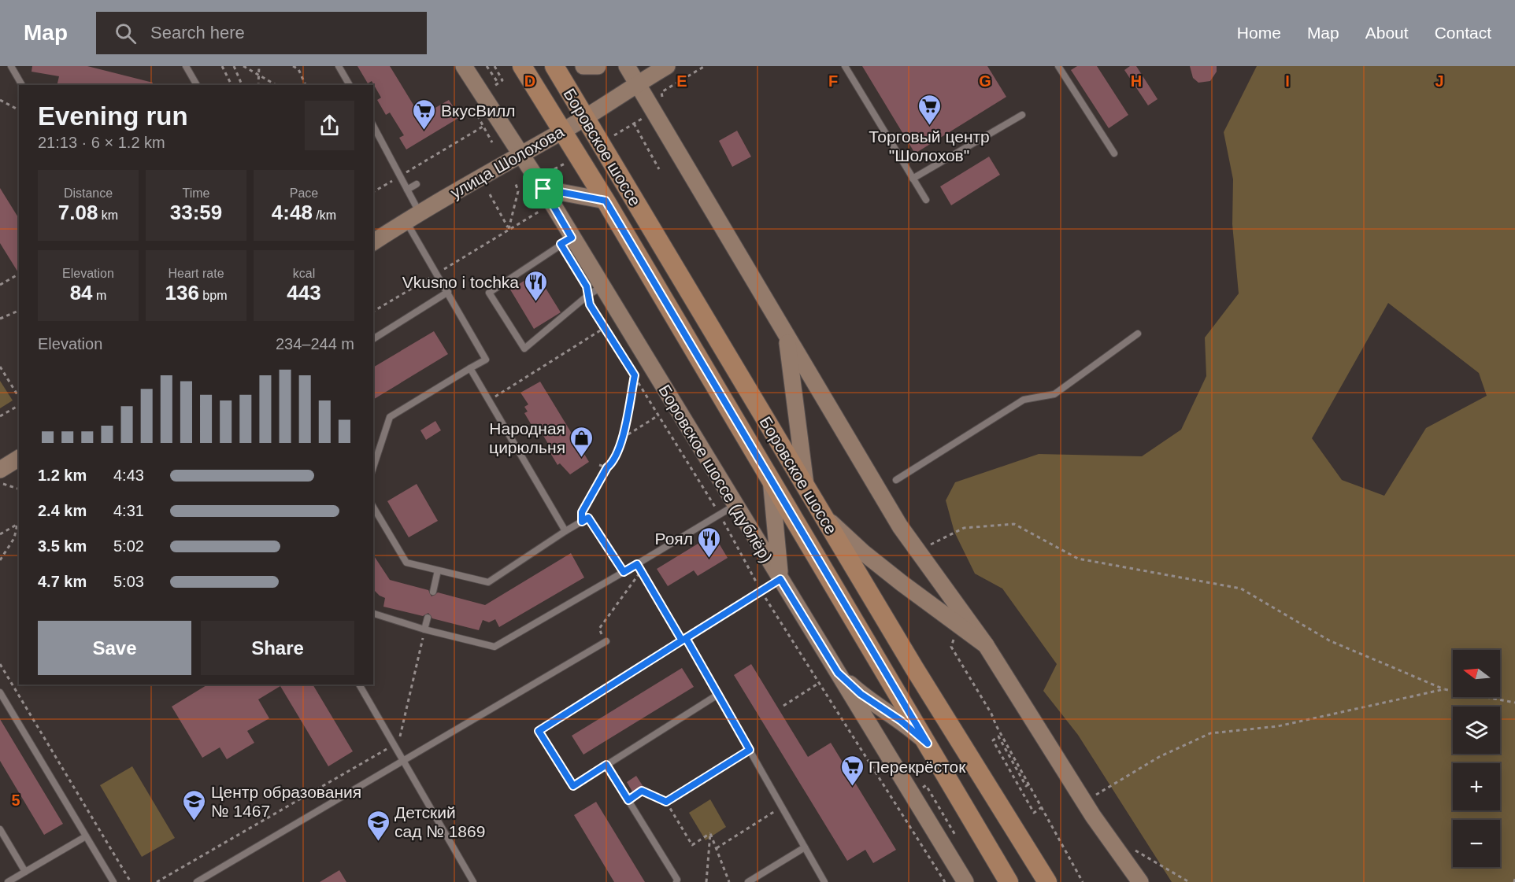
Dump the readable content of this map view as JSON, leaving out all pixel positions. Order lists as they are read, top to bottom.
{
  "streets": {
    "main road": ["Боровское шоссе"],
    "street": ["улица Шолохова", "Боровское шоссе (дублёр)"]
  },
  "crossings": [
    ["Боровское шоссе", "улица Шолохова"],
    ["улица Шолохова", "Боровское шоссе (дублёр)"]
  ],
  "places": {
    "supermarket": ["Торговый центр \"Шолохов\"", "ВкусВилл", "Перекрёсток"],
    "restaurant": ["Vkusno i tochka", "Роял"],
    "shop": ["Народная цирюльня"],
    "school or university": ["Центр образования № 1467", "Детский сад № 1869"]
  },
  "north": "left",
  "page": {
    "header": "Map",
    "search": "Search here",
    "nav": [
      "Home",
      "Map",
      "About",
      "Contact"
    ],
    "heading": ["Evening run", "21:13 · 6 × 1.2 km"],
    "stats": [
      ["Distance", "7.08 km"],
      ["Time", "33:59"],
      ["Pace", "4:48 /km"],
      ["Elevation", "84 m"],
      ["Heart rate", "136 bpm"],
      ["kcal", "443"]
    ],
    "chart": ["Elevation", "234–244 m"],
    "list": [
      {
        "name": "1.2 km",
        "note": "4:43"
      },
      {
        "name": "2.4 km",
        "note": "4:31"
      },
      {
        "name": "3.5 km",
        "note": "5:02"
      },
      {
        "name": "4.7 km",
        "note": "5:03"
      }
    ],
    "buttons": ["Save", "Share"],
    "map_buttons": ["+", "−"]
  },
  "grid": {
    "columns": [
      "D",
      "E",
      "F",
      "G",
      "H",
      "I",
      "J"
    ],
    "rows": ["5"]
  }
}
